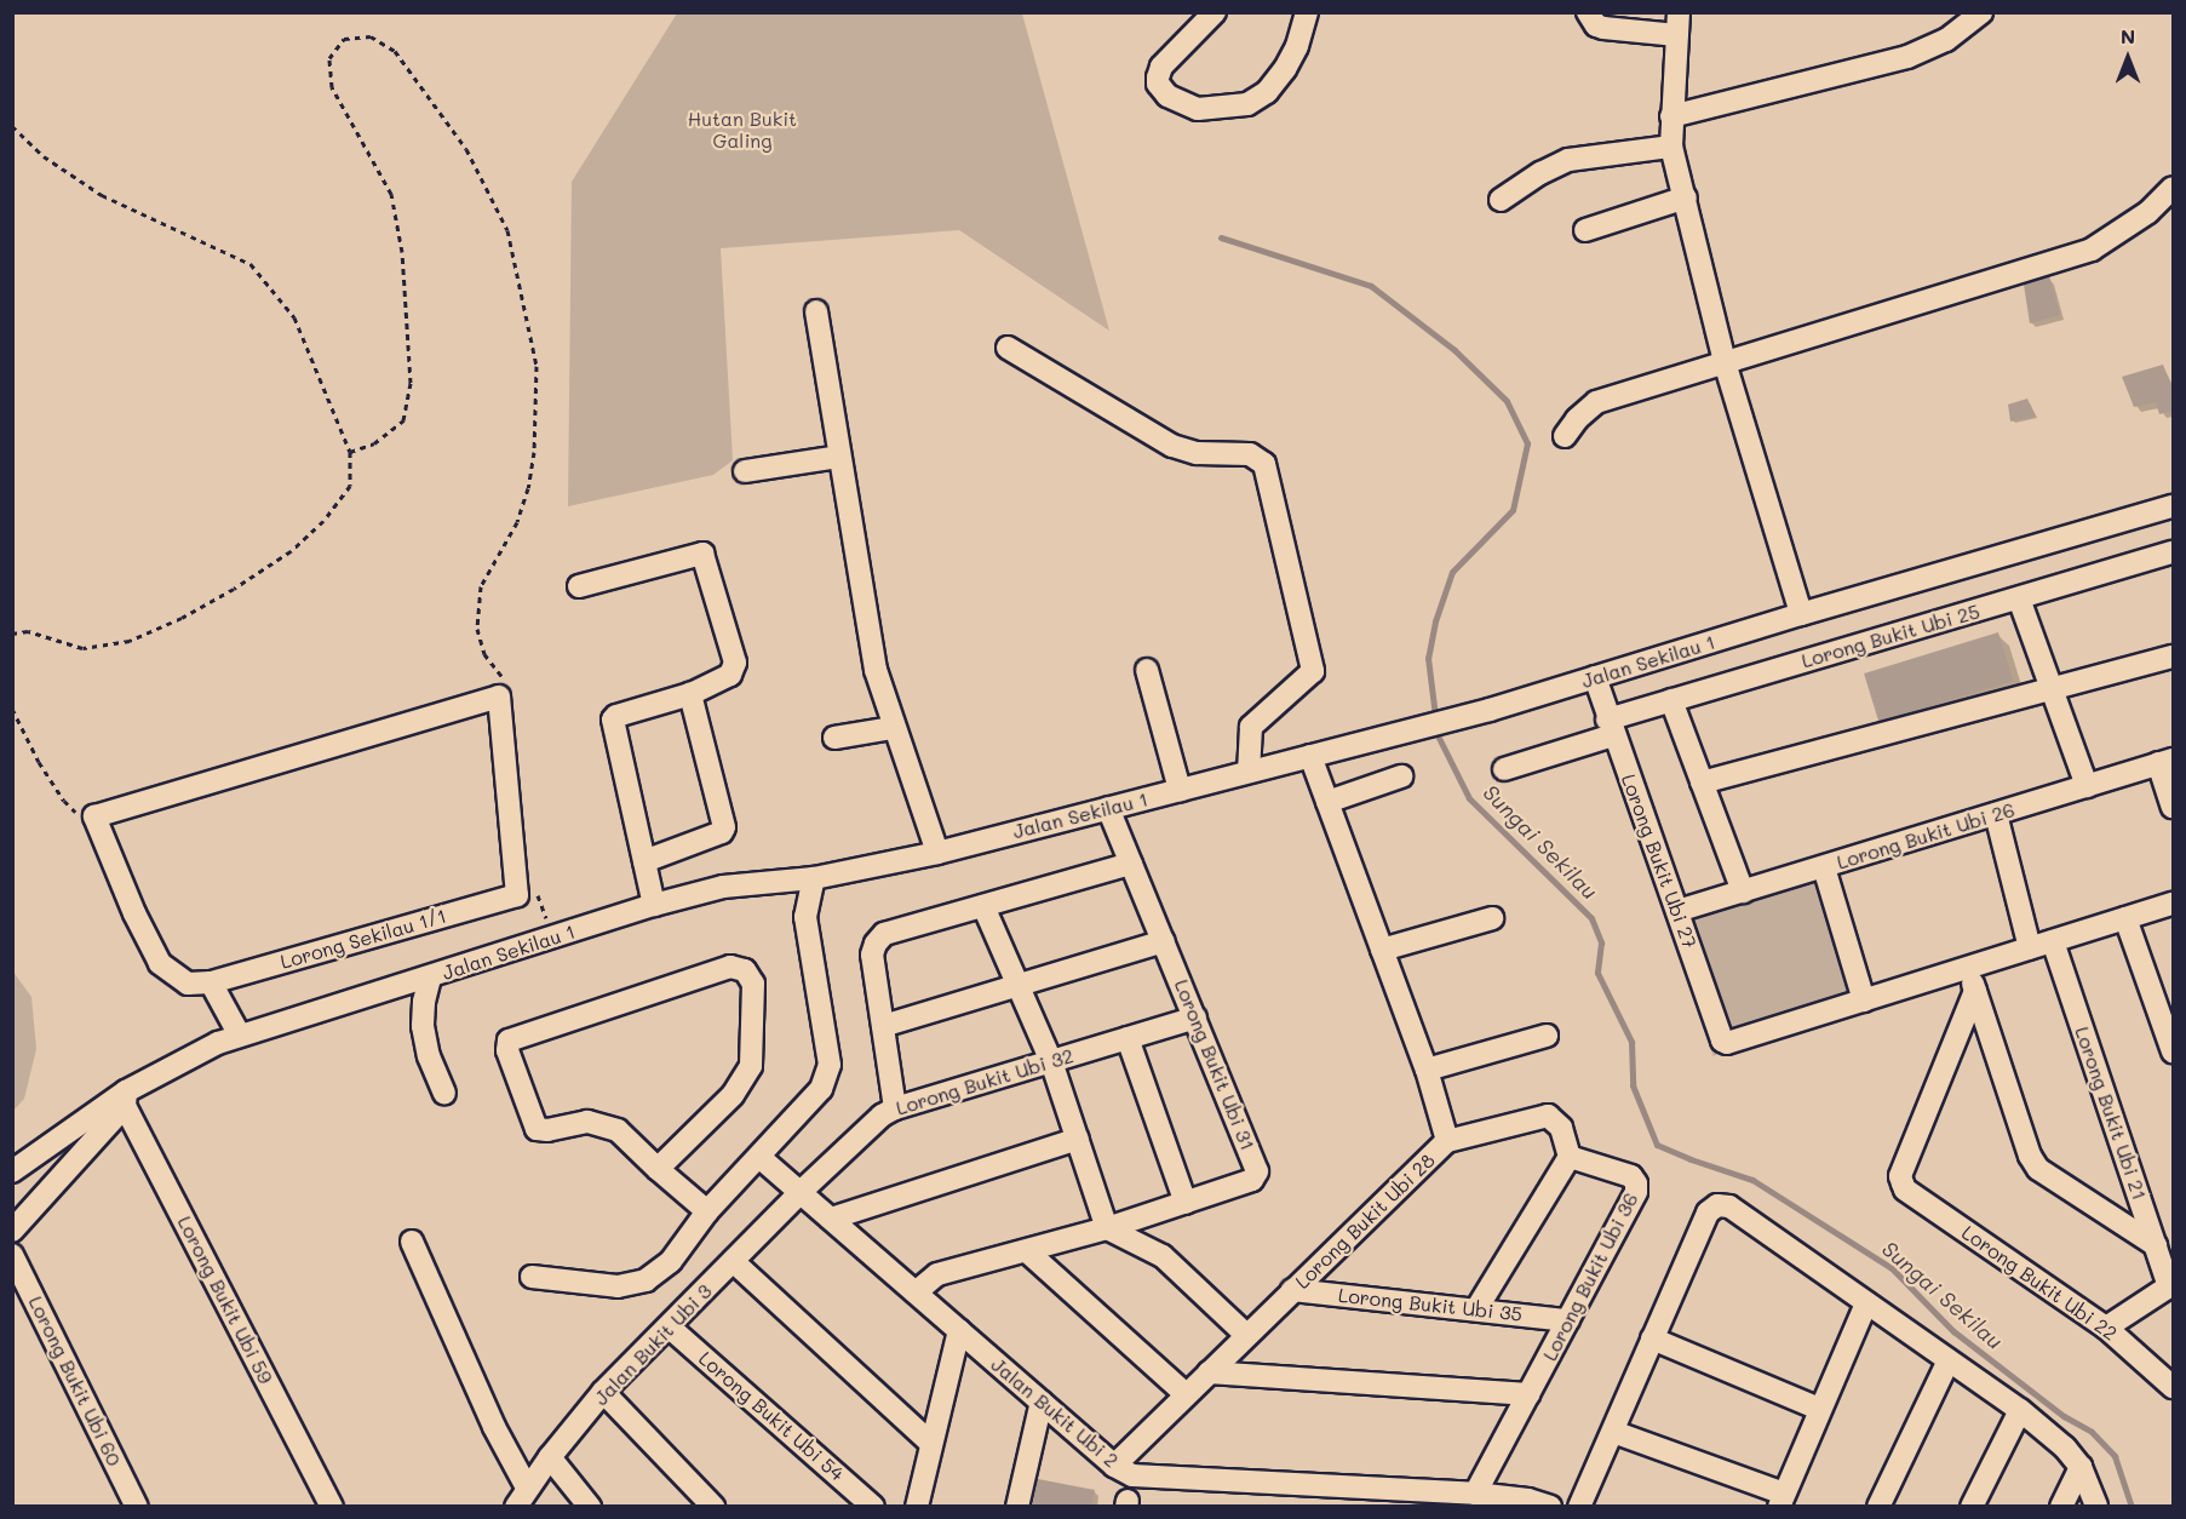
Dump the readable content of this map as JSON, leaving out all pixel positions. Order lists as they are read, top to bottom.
{
  "streets": {
    "street": [
      "Lorong Bukit Ubi 25",
      "Jalan Sekilau 1",
      "Lorong Bukit Ubi 26",
      "Lorong Bukit Ubi 27",
      "Lorong Sekilau 1/1",
      "Lorong Bukit Ubi 31",
      "Lorong Bukit Ubi 32",
      "Lorong Bukit Ubi 21",
      "Lorong Bukit Ubi 28",
      "Lorong Bukit Ubi 36",
      "Lorong Bukit Ubi 22",
      "Lorong Bukit Ubi 59",
      "Lorong Bukit Ubi 35",
      "Jalan Bukit Ubi 3",
      "Lorong Bukit Ubi 60",
      "Jalan Bukit Ubi 2",
      "Lorong Bukit Ubi 54"
    ]
  },
  "crossings": [
    ["Lorong Bukit Ubi 25", "Lorong Bukit Ubi 27"],
    ["Jalan Sekilau 1", "Lorong Bukit Ubi 27"],
    ["Jalan Sekilau 1", "Lorong Bukit Ubi 31"],
    ["Jalan Sekilau 1", "Lorong Bukit Ubi 28"],
    ["Jalan Sekilau 1", "Lorong Bukit Ubi 59"],
    ["Lorong Bukit Ubi 26", "Lorong Bukit Ubi 27"],
    ["Lorong Bukit Ubi 31", "Lorong Bukit Ubi 32"],
    ["Lorong Bukit Ubi 31", "Jalan Bukit Ubi 2"],
    ["Lorong Bukit Ubi 32", "Jalan Bukit Ubi 3"],
    ["Lorong Bukit Ubi 32", "Jalan Bukit Ubi 2"],
    ["Lorong Bukit Ubi 28", "Lorong Bukit Ubi 35"],
    ["Lorong Bukit Ubi 28", "Jalan Bukit Ubi 2"],
    ["Lorong Bukit Ubi 36", "Lorong Bukit Ubi 35"],
    ["Lorong Bukit Ubi 36", "Jalan Bukit Ubi 2"],
    ["Jalan Bukit Ubi 3", "Jalan Bukit Ubi 2"],
    ["Jalan Bukit Ubi 3", "Lorong Bukit Ubi 54"]
  ],
  "water": ["Sungai Sekilau"],
  "parks": ["Hutan Bukit Galing"],
  "north": "top"
}
